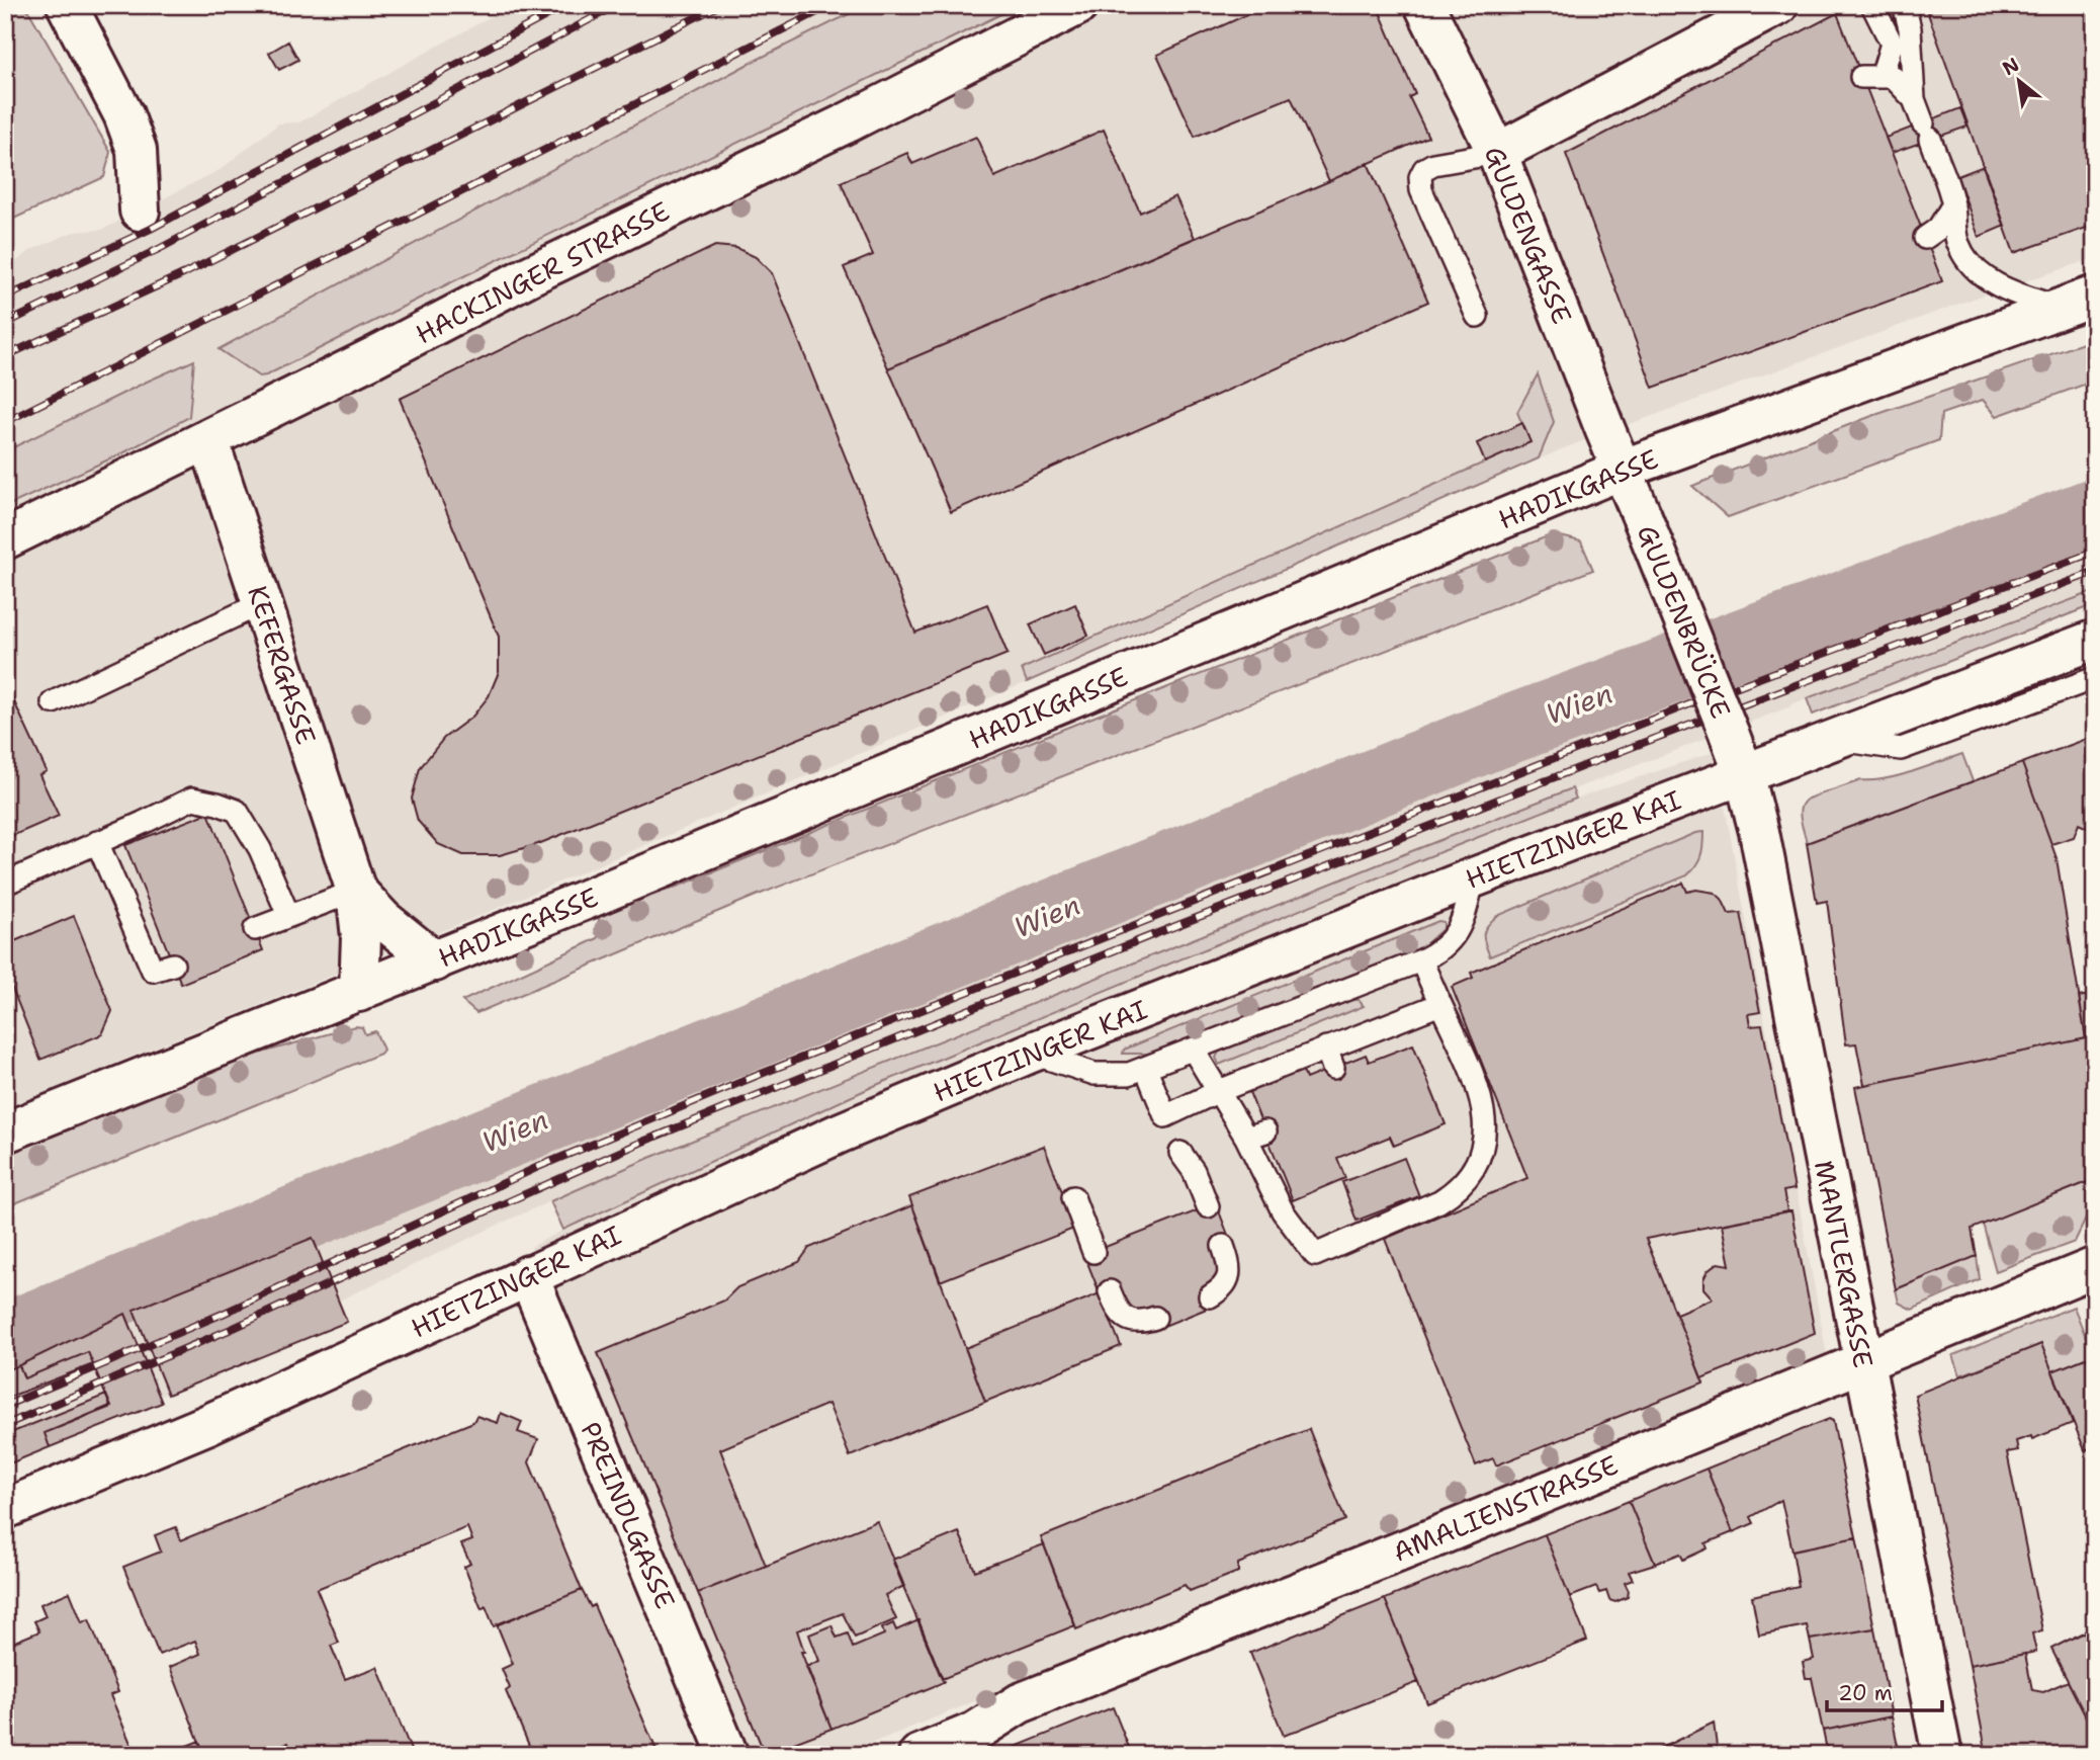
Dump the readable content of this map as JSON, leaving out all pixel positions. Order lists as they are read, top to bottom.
{
  "streets": {
    "street": [
      "GULDENGASSE",
      "HACKINGER STRASSE",
      "HADIKGASSE",
      "GULDENBRÜCKE",
      "KEFERGASSE",
      "HIETZINGER KAI",
      "MANTLERGASSE",
      "AMALIENSTRASSE",
      "PREINDLGASSE"
    ]
  },
  "crossings": [
    ["GULDENGASSE", "HADIKGASSE"],
    ["GULDENGASSE", "GULDENBRÜCKE"],
    ["HACKINGER STRASSE", "KEFERGASSE"],
    ["HADIKGASSE", "GULDENBRÜCKE"],
    ["HADIKGASSE", "KEFERGASSE"],
    ["GULDENBRÜCKE", "HIETZINGER KAI"],
    ["GULDENBRÜCKE", "MANTLERGASSE"],
    ["HIETZINGER KAI", "MANTLERGASSE"],
    ["HIETZINGER KAI", "PREINDLGASSE"],
    ["MANTLERGASSE", "AMALIENSTRASSE"]
  ],
  "water": ["Wien"],
  "scale_bar": "20 m",
  "north": "top left"
}
